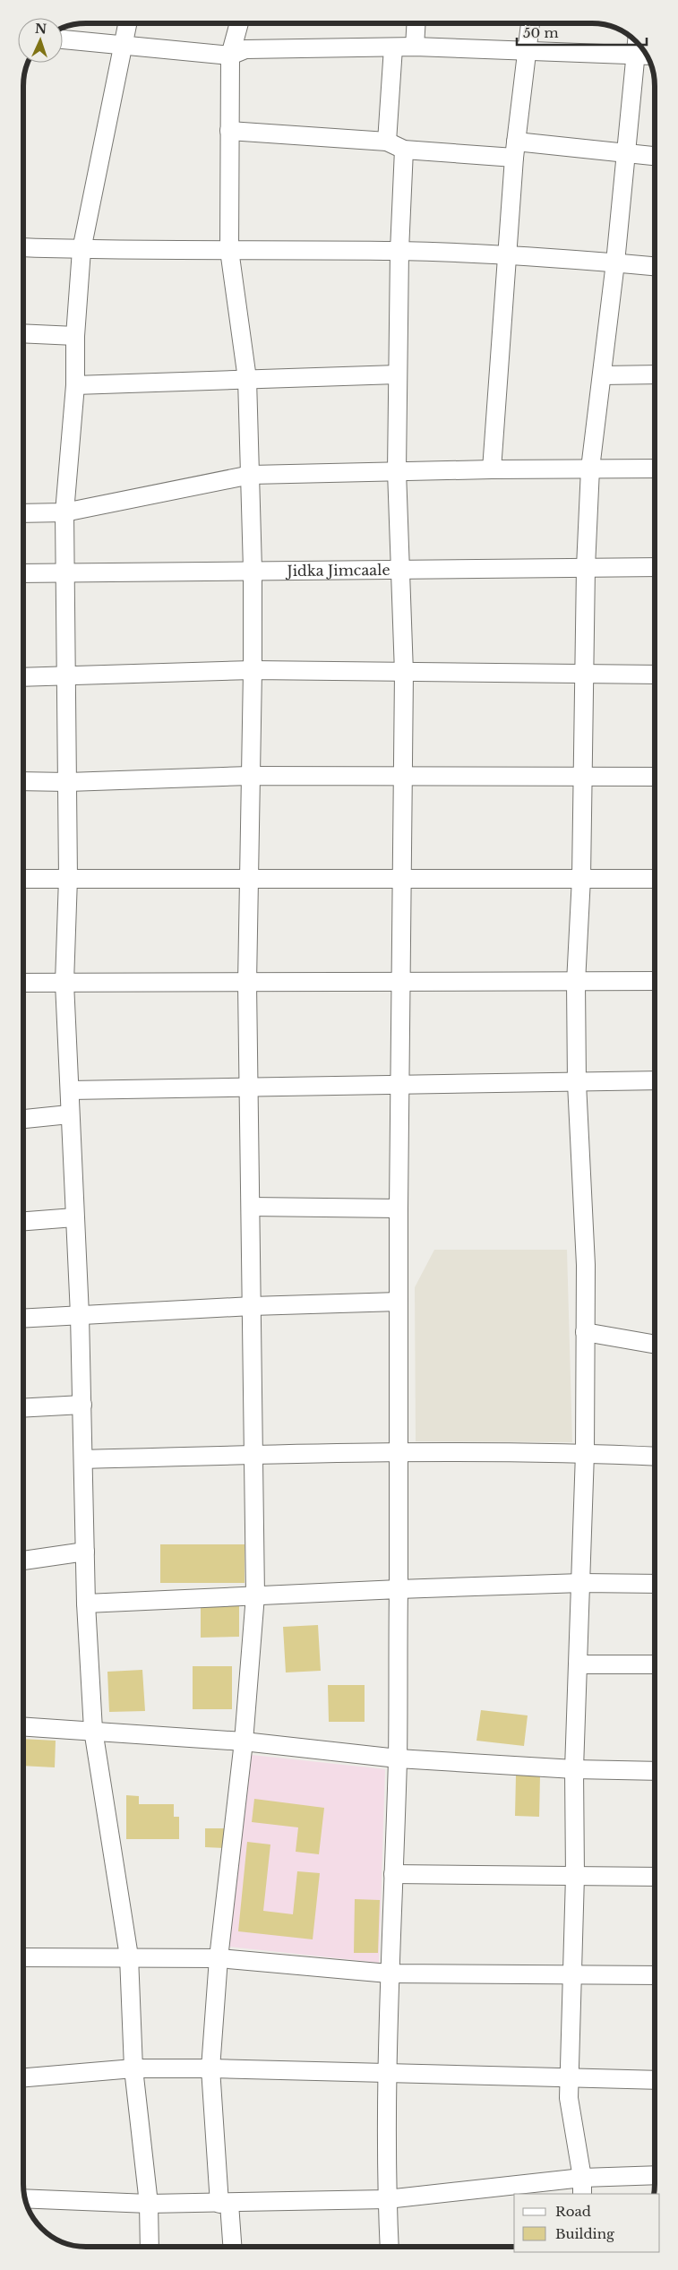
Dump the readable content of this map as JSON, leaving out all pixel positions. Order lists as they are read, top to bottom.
{
  "streets": {
    "street": ["Jidka Jimcaale"]
  },
  "legend": ["Road", "Building"],
  "scale_bar": "50 m",
  "north": "top"
}
